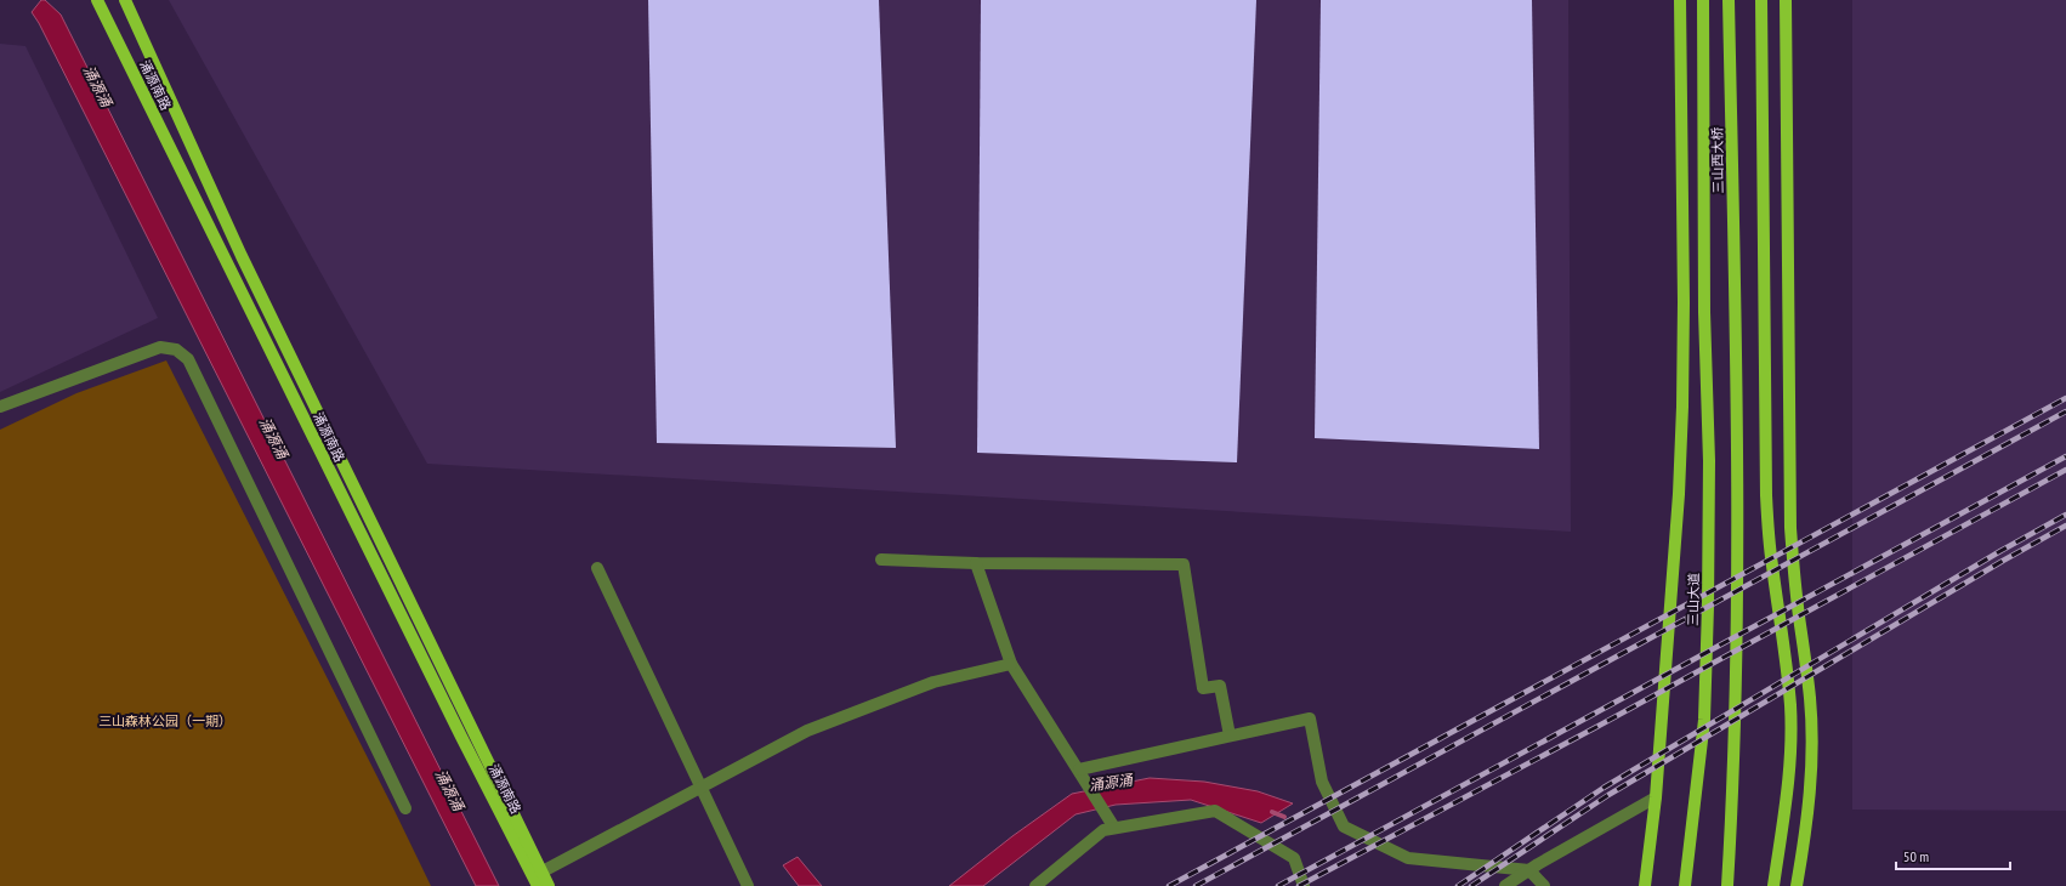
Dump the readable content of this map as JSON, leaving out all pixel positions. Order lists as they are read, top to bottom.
{
  "streets": {
    "main road": ["涌源南路", "三山西大桥", "三山大道"]
  },
  "crossings": [
    ["三山西大桥", "三山大道"]
  ],
  "water": ["涌源涌"],
  "parks": ["三山森林公园（一期）"],
  "scale_bar": "50 m"
}
